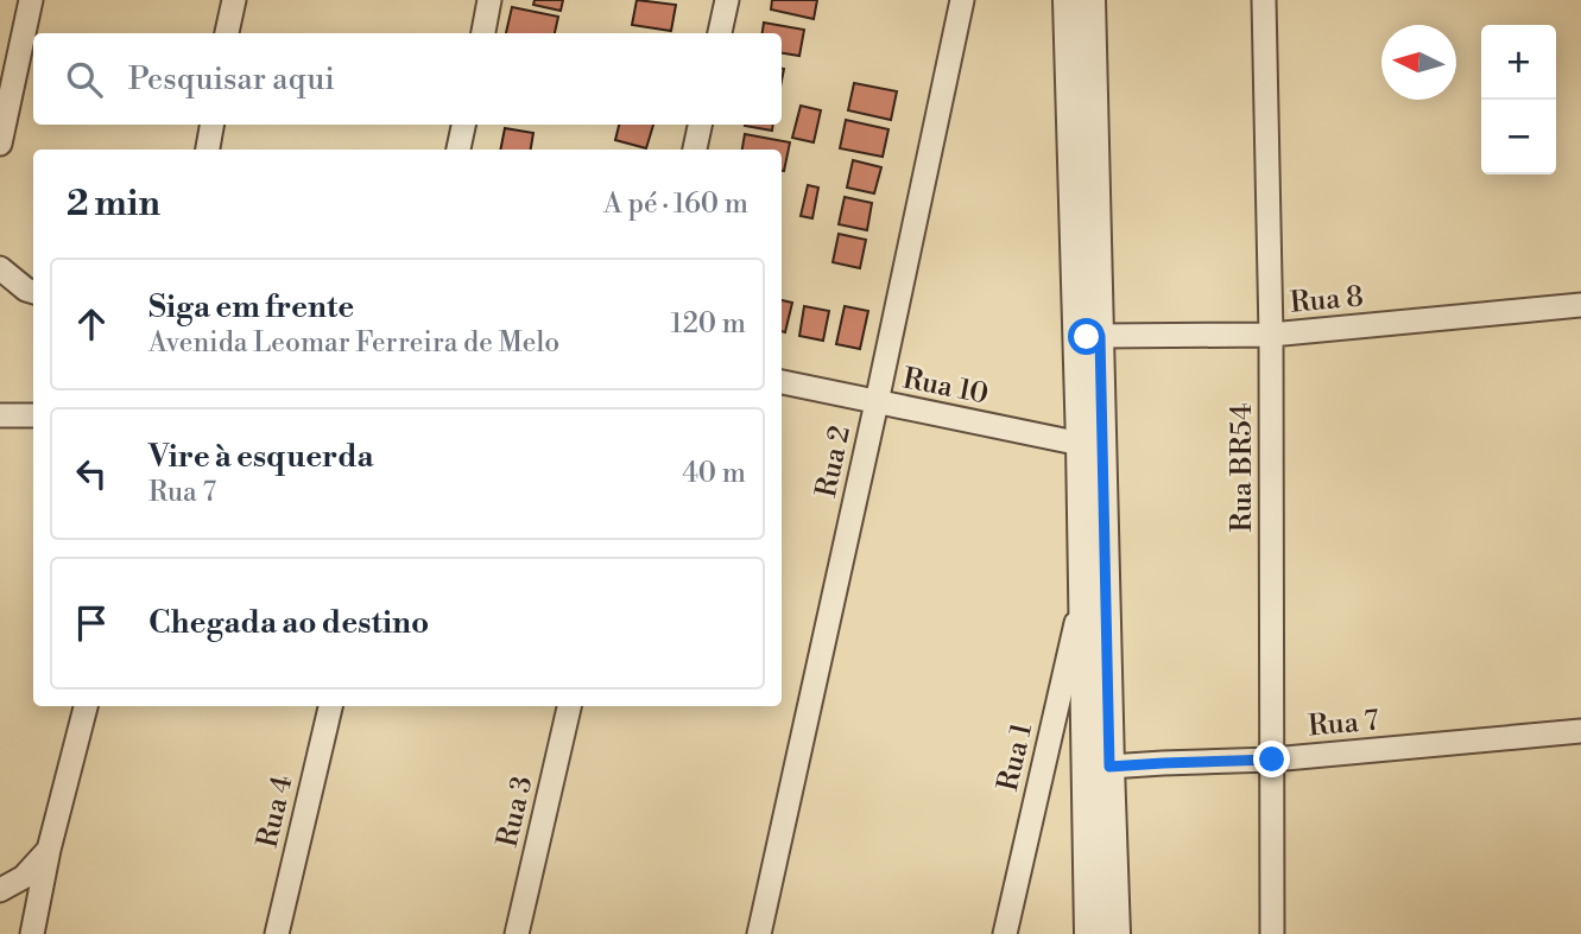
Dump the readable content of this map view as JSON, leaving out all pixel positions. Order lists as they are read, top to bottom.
{
  "streets": {
    "street": [
      "Rua 8",
      "Rua 10",
      "Rua 2",
      "Rua BR54",
      "Rua 7",
      "Rua 1",
      "Rua 4",
      "Rua 3"
    ]
  },
  "crossings": [
    ["Rua 8", "Rua BR54"],
    ["Rua 10", "Rua 2"],
    ["Rua BR54", "Rua 7"]
  ],
  "north": "left",
  "page": {
    "map_buttons": ["+", "−"],
    "search": "Pesquisar aqui",
    "heading": ["2 min", "A pé · 160 m"],
    "list": [
      ["Siga em frente", "Avenida Leomar Ferreira de Melo", "120 m"],
      ["Vire à esquerda", "Rua 7", "40 m"],
      "Chegada ao destino"
    ]
  }
}
